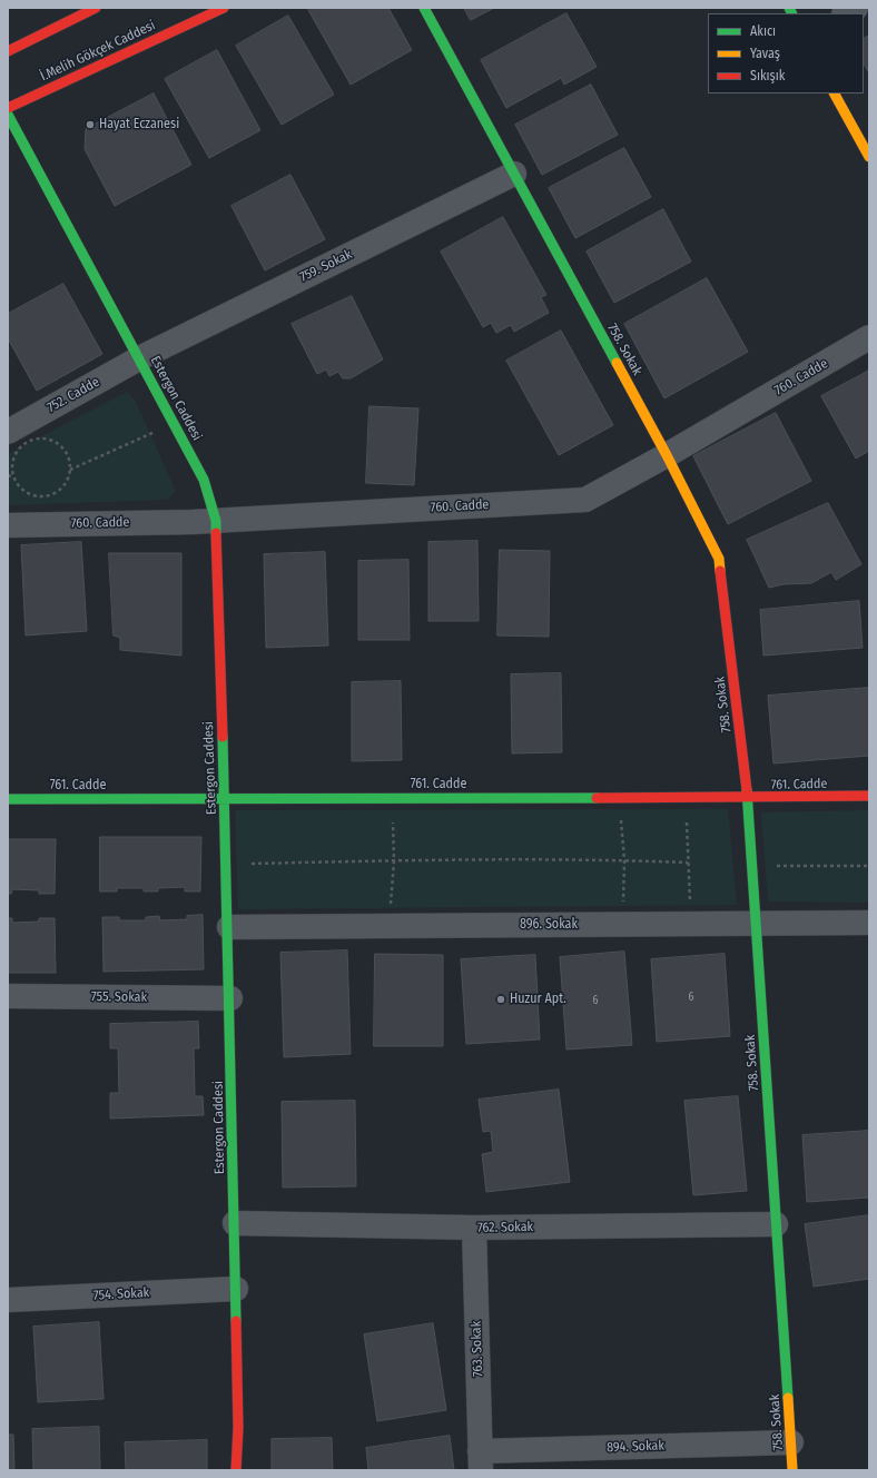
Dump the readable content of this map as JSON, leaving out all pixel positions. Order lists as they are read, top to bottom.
{
  "streets": {
    "street": [
      "İ.Melih Gökçek Caddesi",
      "759. Sokak",
      "758. Sokak",
      "760. Cadde",
      "752. Cadde",
      "Estergon Caddesi",
      "761. Cadde",
      "896. Sokak",
      "755. Sokak",
      "762. Sokak",
      "754. Sokak",
      "763. Sokak",
      "894. Sokak"
    ]
  },
  "crossings": [
    ["759. Sokak", "758. Sokak"],
    ["759. Sokak", "752. Cadde"],
    ["759. Sokak", "Estergon Caddesi"],
    ["758. Sokak", "760. Cadde"],
    ["758. Sokak", "761. Cadde"],
    ["758. Sokak", "896. Sokak"],
    ["758. Sokak", "762. Sokak"],
    ["758. Sokak", "894. Sokak"],
    ["760. Cadde", "Estergon Caddesi"],
    ["752. Cadde", "Estergon Caddesi"],
    ["Estergon Caddesi", "761. Cadde"],
    ["Estergon Caddesi", "896. Sokak"],
    ["Estergon Caddesi", "755. Sokak"],
    ["Estergon Caddesi", "762. Sokak"],
    ["Estergon Caddesi", "754. Sokak"],
    ["762. Sokak", "763. Sokak"],
    ["763. Sokak", "894. Sokak"]
  ],
  "places": ["Hayat Eczanesi", "Huzur Apt."],
  "house_numbers": ["6", "6"],
  "legend": ["Akıcı", "Yavaş", "Sıkışık"]
}
